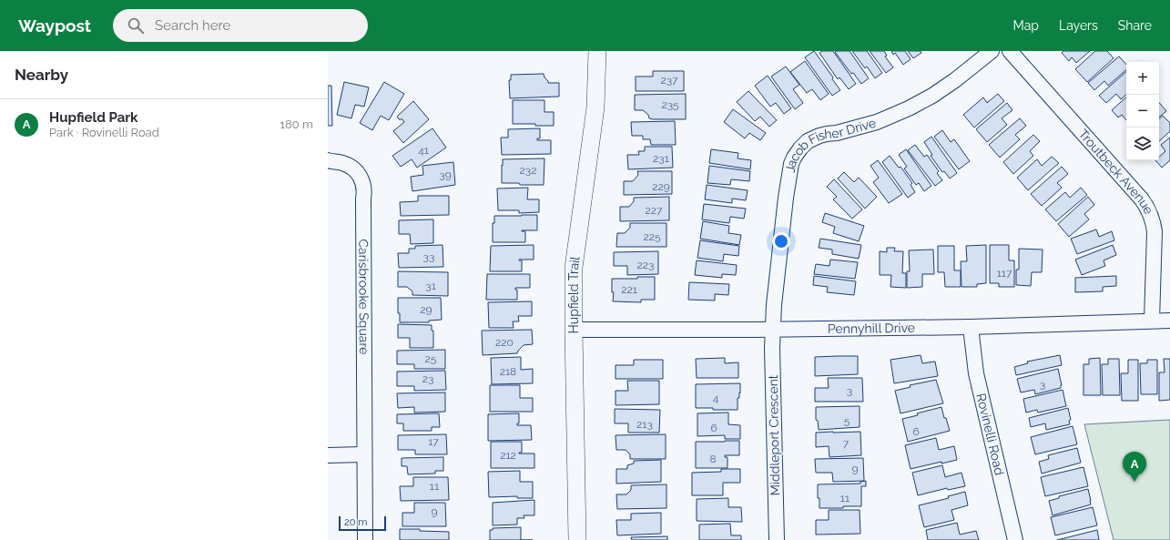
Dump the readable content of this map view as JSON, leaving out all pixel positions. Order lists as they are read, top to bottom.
{
  "streets": {
    "street": [
      "Jacob Fisher Drive",
      "Troutbeck Avenue",
      "Hupfield Trail",
      "Carisbrooke Square",
      "Pennyhill Drive",
      "Rovinelli Road",
      "Middleport Crescent"
    ]
  },
  "crossings": [
    ["Jacob Fisher Drive", "Pennyhill Drive"],
    ["Jacob Fisher Drive", "Middleport Crescent"],
    ["Troutbeck Avenue", "Pennyhill Drive"],
    ["Hupfield Trail", "Pennyhill Drive"],
    ["Pennyhill Drive", "Rovinelli Road"],
    ["Pennyhill Drive", "Middleport Crescent"]
  ],
  "house_numbers": [
    "237",
    "235",
    "41",
    "231",
    "232",
    "39",
    "229",
    "227",
    "225",
    "33",
    "223",
    "117",
    "31",
    "221",
    "29",
    "220",
    "25",
    "218",
    "23",
    "3",
    "3",
    "4",
    "5",
    "213",
    "6",
    "6",
    "17",
    "7",
    "212",
    "8",
    "9",
    "11",
    "11",
    "9"
  ],
  "scale_bar": "20 m",
  "page": {
    "header": "Waypost",
    "search": "Search here",
    "nav": ["Map", "Layers", "Share"],
    "heading": "Nearby",
    "map_buttons": ["+", "−"],
    "list": [
      {
        "mark": "A",
        "name": "Hupfield Park",
        "note": "Park · Rovinelli Road",
        "value": "180 m"
      }
    ],
    "pins": "A",
    "scale": "20 m"
  }
}
